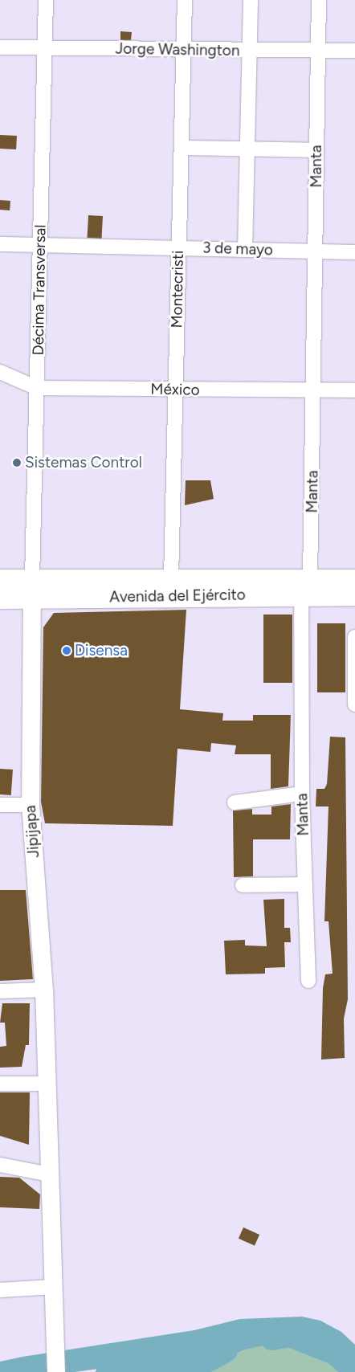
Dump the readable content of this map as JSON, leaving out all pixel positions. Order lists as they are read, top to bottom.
{
  "streets": {
    "main road": ["Avenida del Ejército"],
    "street": [
      "Jorge Washington",
      "Manta",
      "3 de mayo",
      "Montecristi",
      "Décima Transversal",
      "México",
      "Jipijapa"
    ]
  },
  "crossings": [
    ["Jorge Washington", "Manta"],
    ["Jorge Washington", "Montecristi"],
    ["Jorge Washington", "Décima Transversal"],
    ["Manta", "3 de mayo"],
    ["Manta", "México"],
    ["Manta", "Avenida del Ejército"],
    ["3 de mayo", "Montecristi"],
    ["3 de mayo", "Décima Transversal"],
    ["Montecristi", "México"],
    ["Montecristi", "Avenida del Ejército"],
    ["Décima Transversal", "México"],
    ["Décima Transversal", "Avenida del Ejército"],
    ["Décima Transversal", "Jipijapa"],
    ["Avenida del Ejército", "Jipijapa"]
  ],
  "places": ["Sistemas Control", "Disensa"]
}
